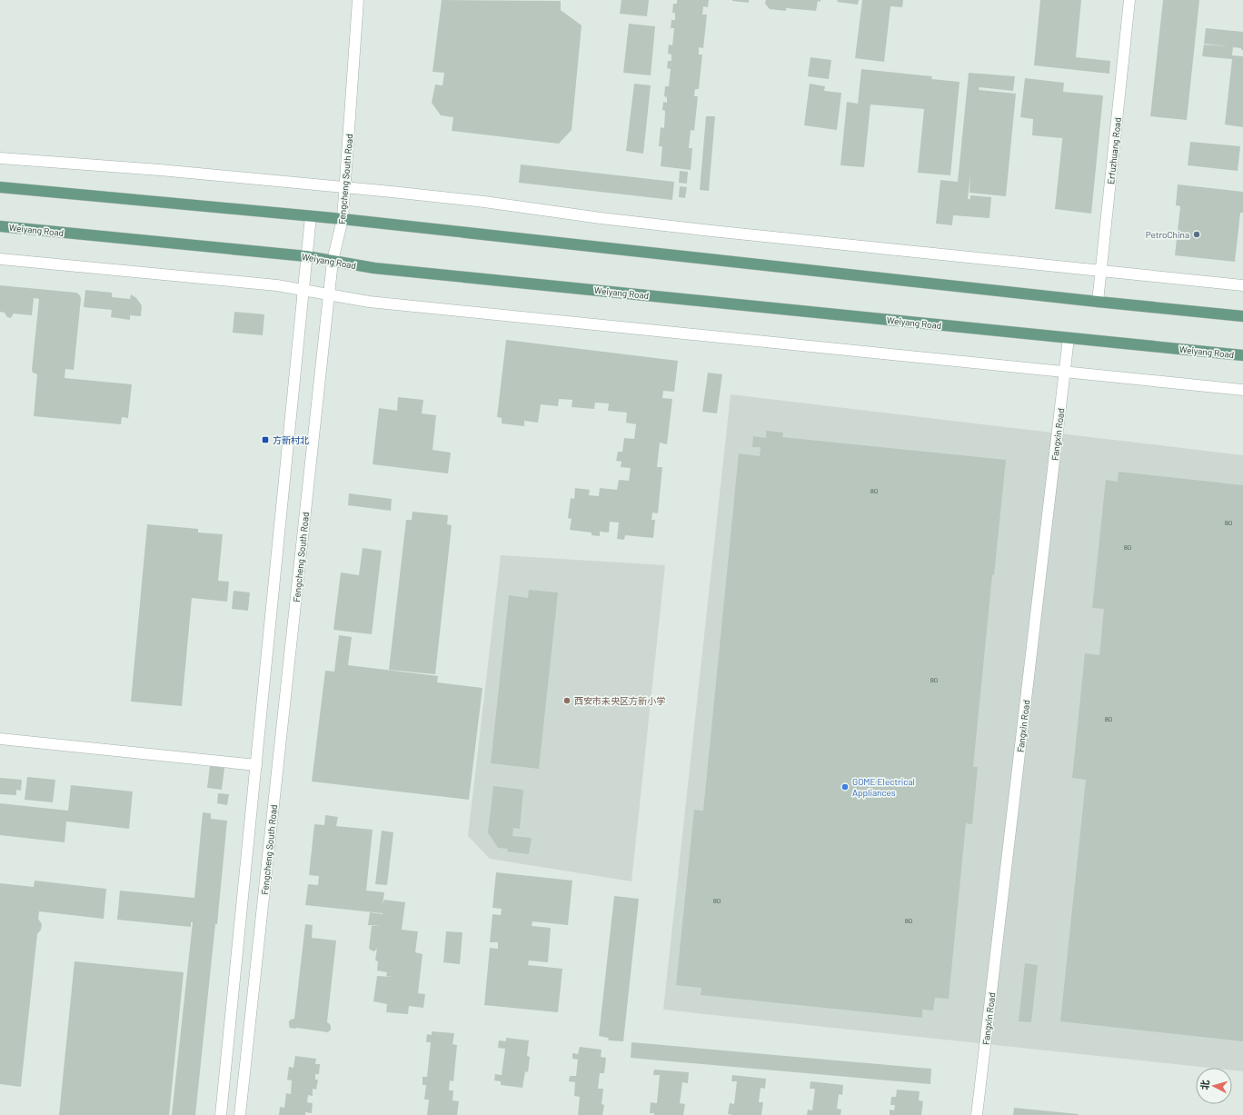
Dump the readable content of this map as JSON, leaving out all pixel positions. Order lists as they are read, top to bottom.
{
  "streets": {
    "main road": ["Weiyang Road"],
    "street": ["Erfuzhuang Road", "Fengcheng South Road", "Fangxin Road"]
  },
  "crossings": [
    ["Fengcheng South Road", "Weiyang Road"],
    ["Weiyang Road", "Fangxin Road"]
  ],
  "places": {
    "other": ["PetroChina", "西安市未央区方新小学", "GOME Electrical Appliances"],
    "transit": ["方新村北"]
  },
  "house_numbers": [
    "80",
    "80",
    "80",
    "80",
    "80",
    "80",
    "80"
  ],
  "north": "left"
}
